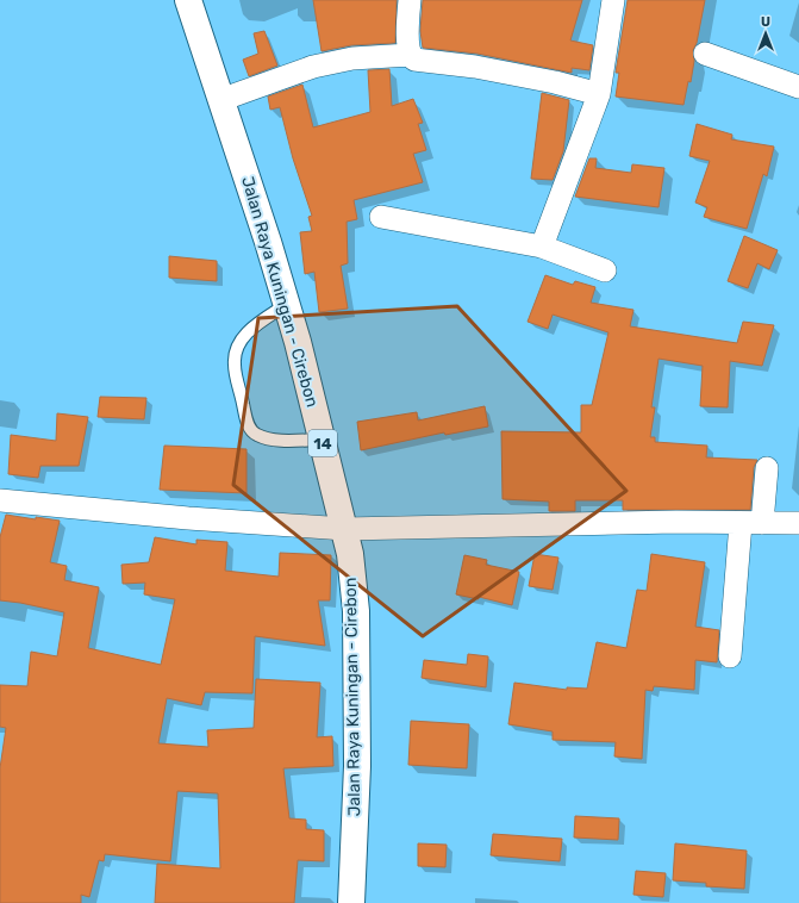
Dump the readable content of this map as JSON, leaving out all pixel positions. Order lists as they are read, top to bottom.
{
  "streets": {
    "highway": ["Jalan Raya Kuningan - Cirebon", "14"]
  },
  "north": "top"
}
